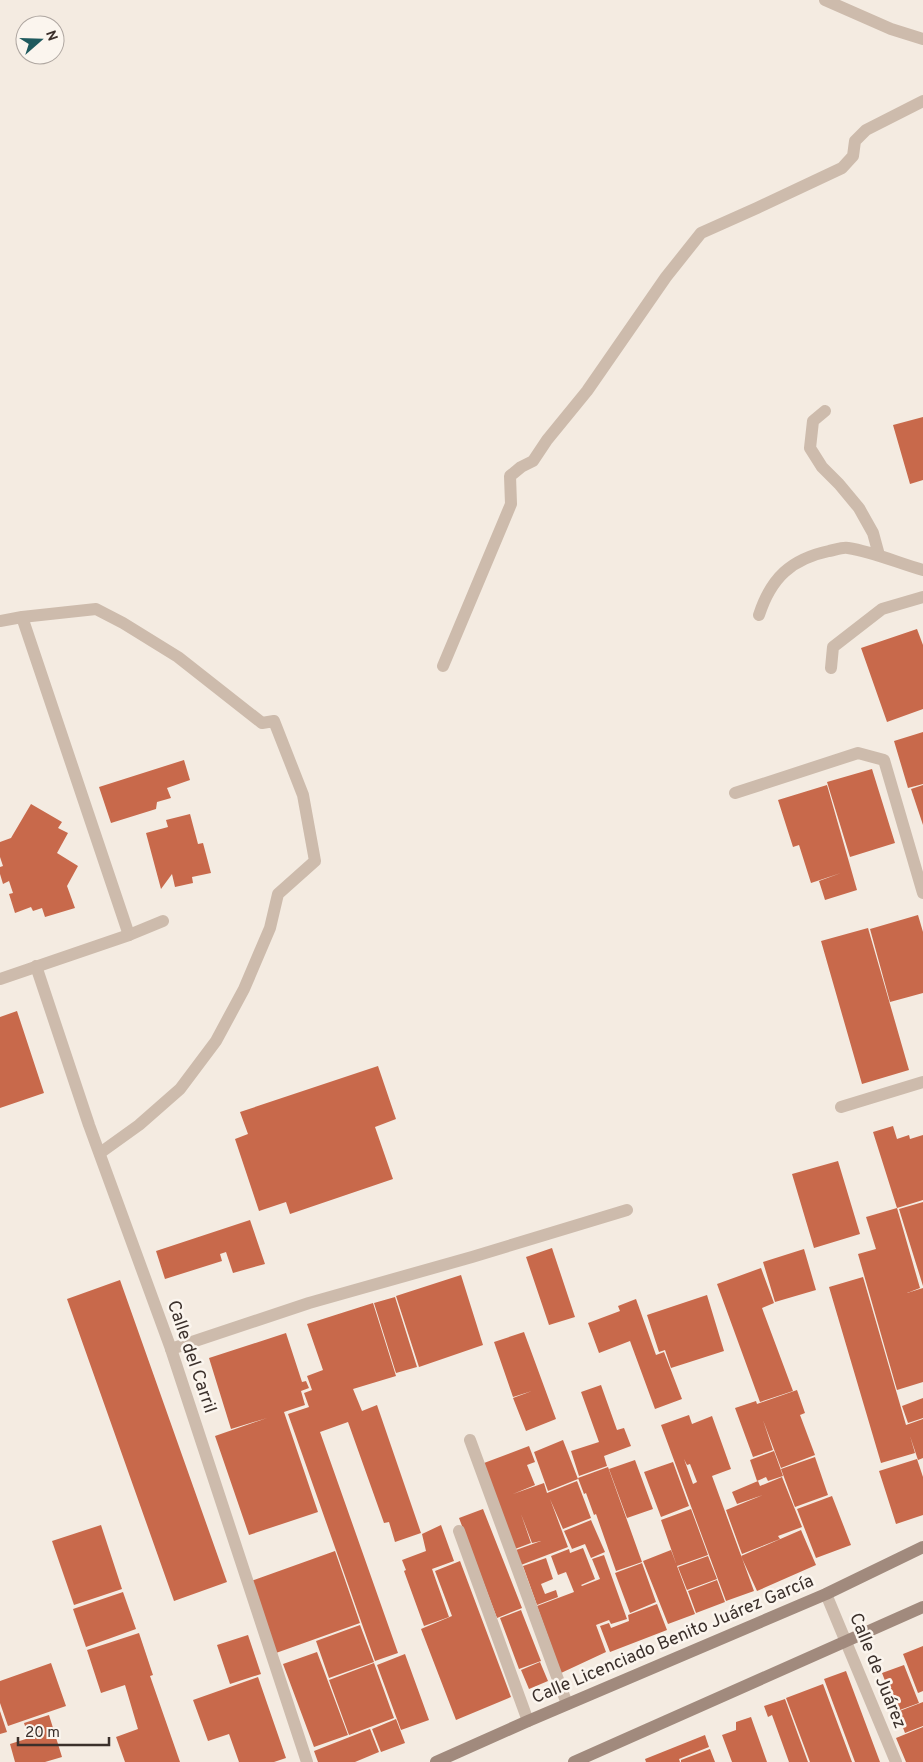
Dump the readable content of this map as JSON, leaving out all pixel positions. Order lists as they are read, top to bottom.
{
  "streets": {
    "street": ["Calle del Carril", "Calle Licenciado Benito Juárez García", "Calle de Juárez"]
  },
  "crossings": [
    ["Calle Licenciado Benito Juárez García", "Calle de Juárez"]
  ],
  "scale_bar": "20 m",
  "north": "right"
}
